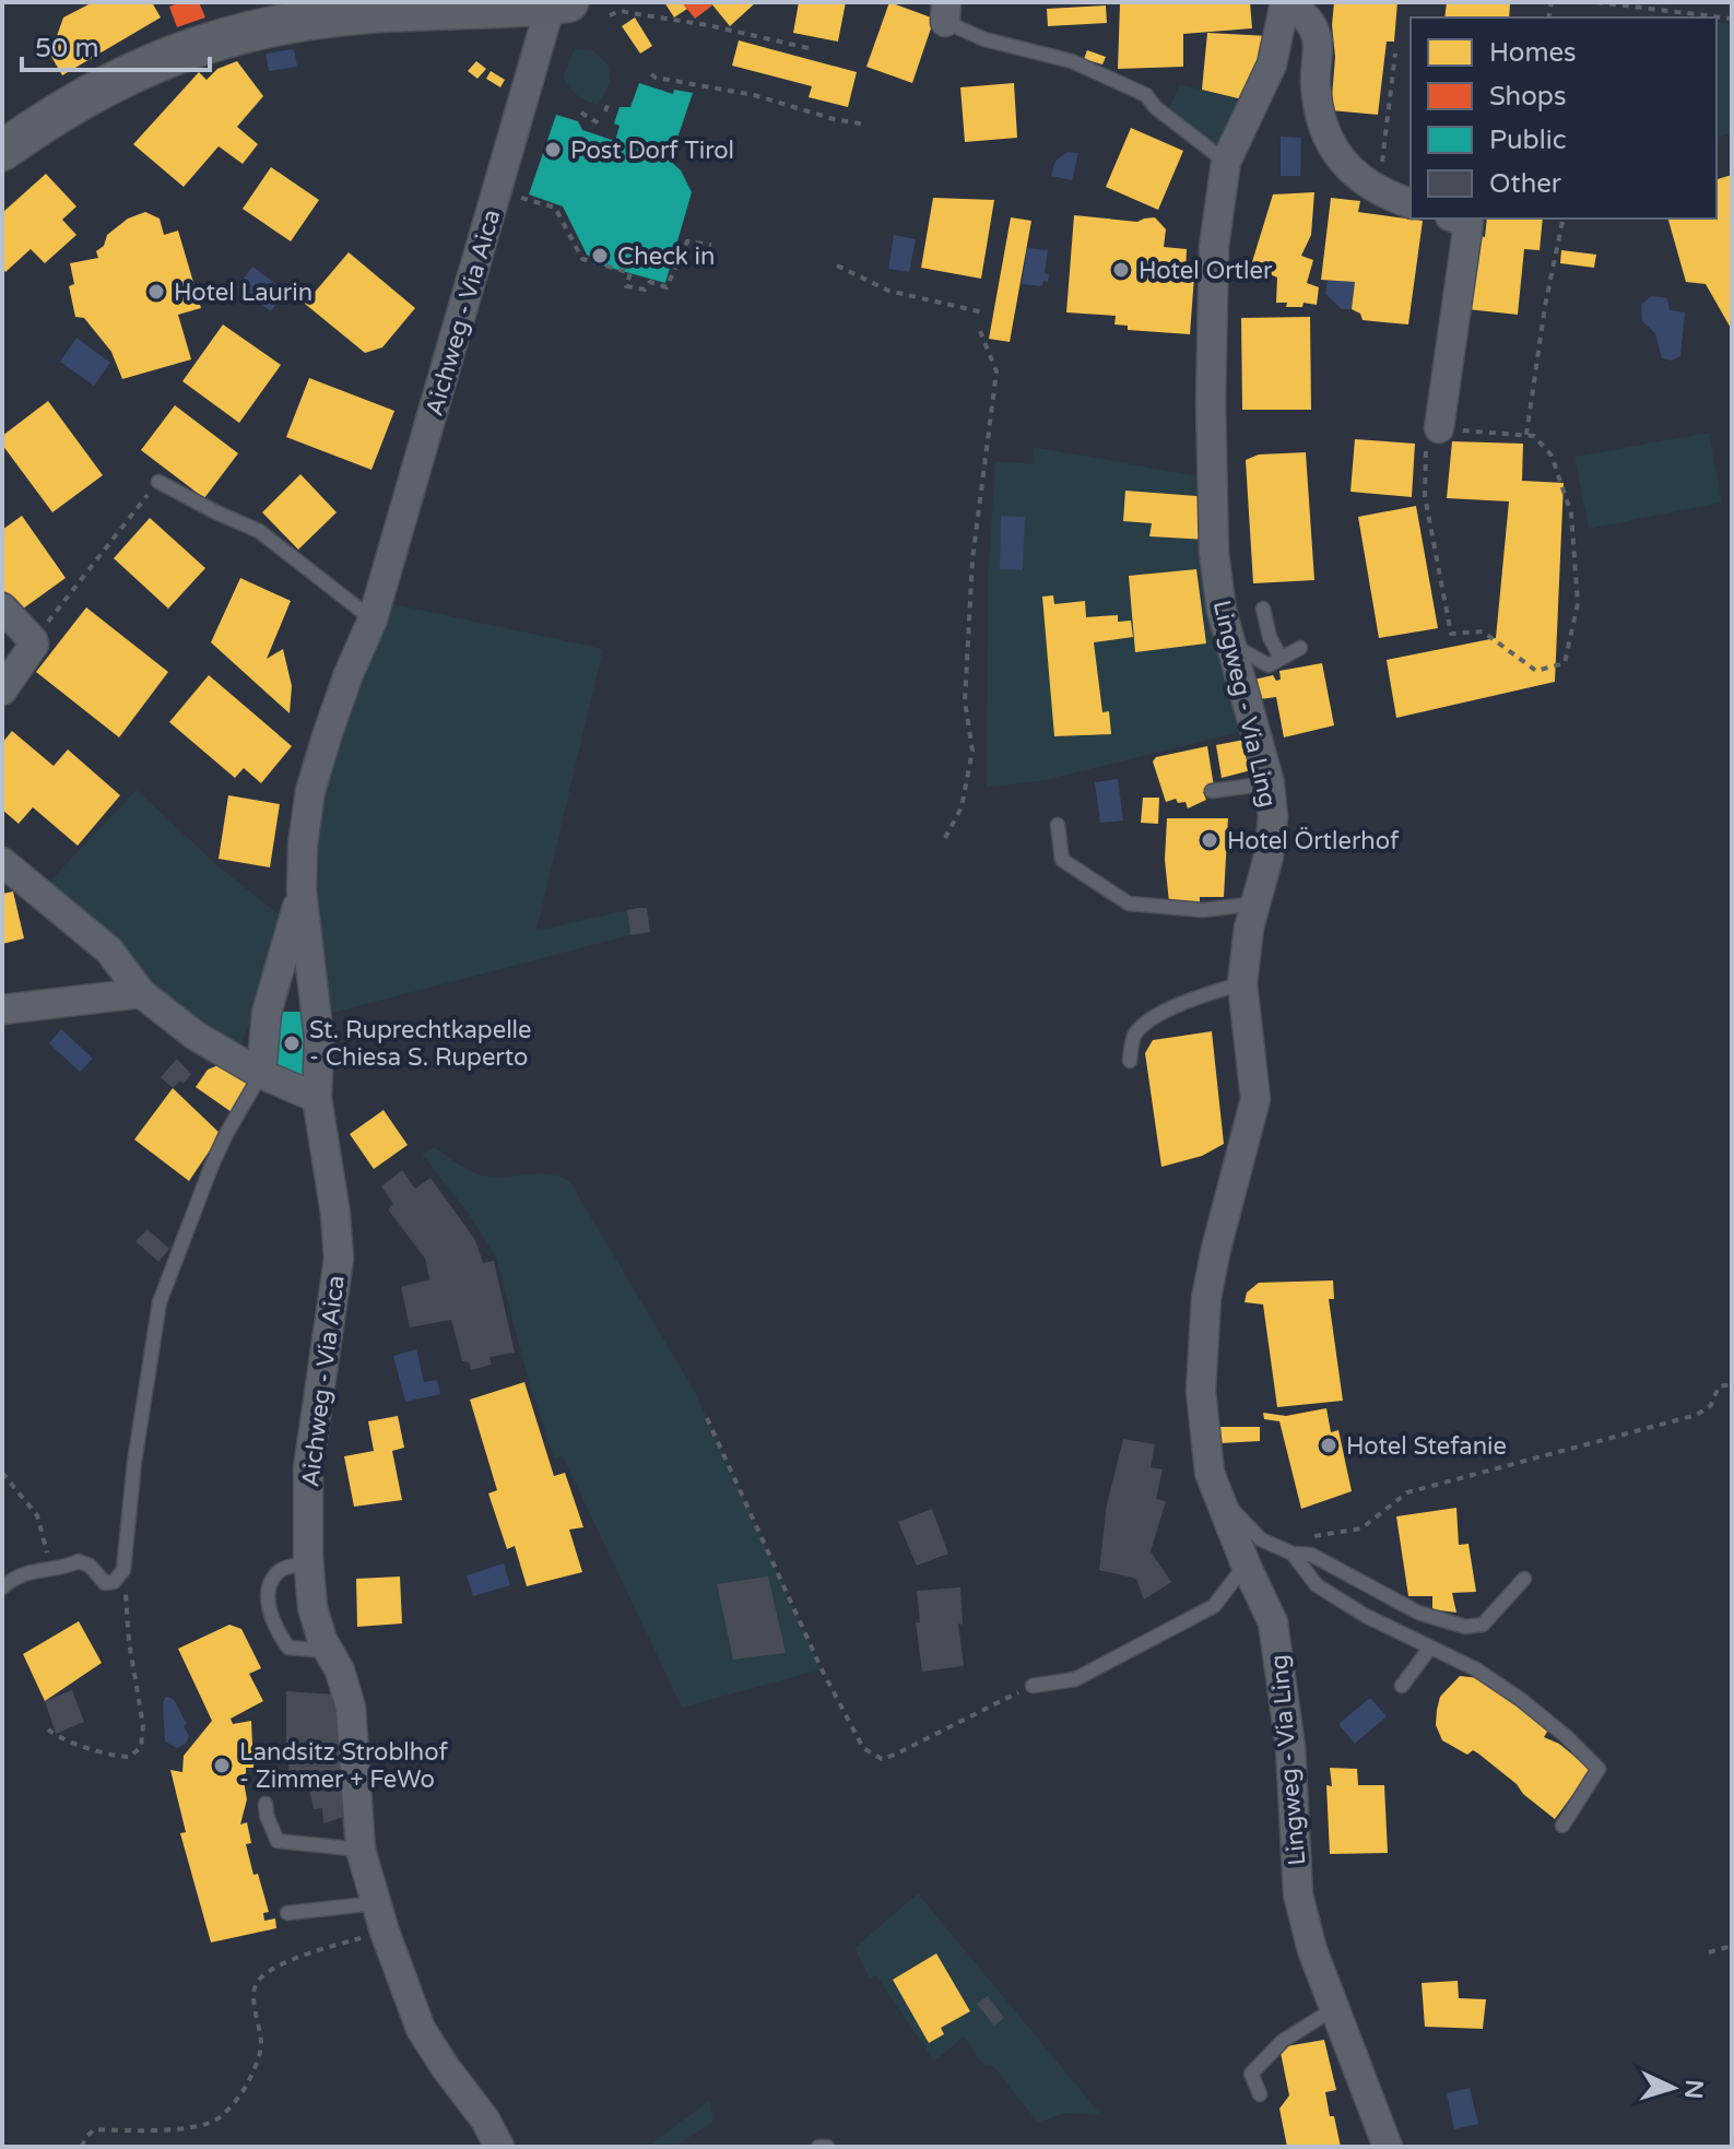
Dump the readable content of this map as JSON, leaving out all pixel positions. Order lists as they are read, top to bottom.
{
  "streets": {
    "street": ["Aichweg - Via Aica", "Lingweg - Via Ling"]
  },
  "places": [
    "Post Dorf Tirol",
    "Check in",
    "Hotel Ortler",
    "Hotel Laurin",
    "Hotel Örtlerhof",
    "St. Ruprechtkapelle - Chiesa S. Ruperto",
    "Hotel Stefanie",
    "Landsitz Stroblhof - Zimmer + FeWo"
  ],
  "legend": [
    "Homes",
    "Shops",
    "Public",
    "Other"
  ],
  "scale_bar": "50 m",
  "north": "right"
}
